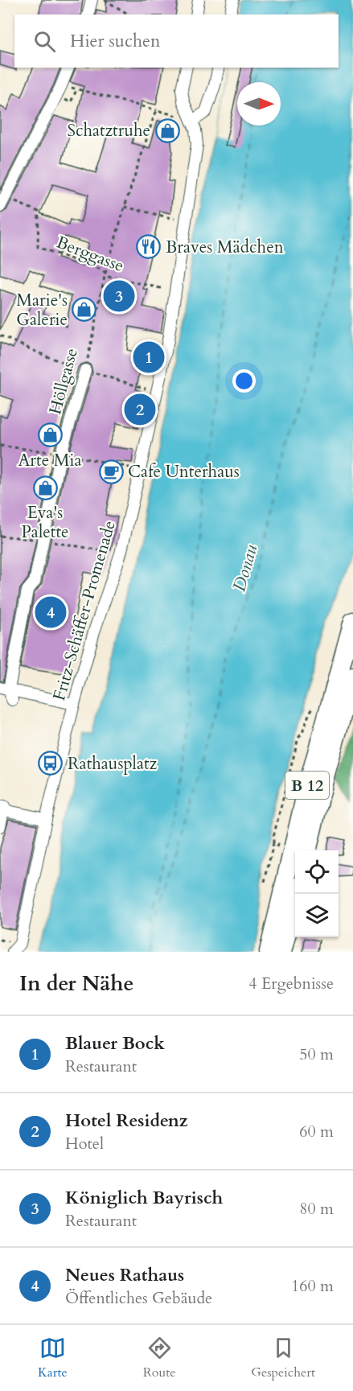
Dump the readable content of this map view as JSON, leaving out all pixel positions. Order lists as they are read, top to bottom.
{
  "streets": {
    "main road": ["B 12"],
    "street": ["Höllgasse", "Fritz-Schäffer-Promenade"],
    "path": ["Berggasse"]
  },
  "crossings": [
    ["Berggasse", "Höllgasse"],
    ["Berggasse", "Fritz-Schäffer-Promenade"]
  ],
  "water": ["Donau"],
  "places": {
    "shop": [
      "Schatztruhe",
      "Marie's Galerie",
      "Arte Mia",
      "Eva's Palette"
    ],
    "restaurant": ["Braves Mädchen"],
    "cafe": ["Cafe Unterhaus"],
    "bus stop": ["Rathausplatz"]
  },
  "north": "right",
  "page": {
    "search": "Hier suchen",
    "pins": [
      "3",
      "1",
      "2",
      "4"
    ],
    "heading": ["In der Nähe", "4 Ergebnisse"],
    "list": [
      {
        "mark": "1",
        "name": "Blauer Bock",
        "note": "Restaurant",
        "value": "50 m"
      },
      {
        "mark": "2",
        "name": "Hotel Residenz",
        "note": "Hotel",
        "value": "60 m"
      },
      {
        "mark": "3",
        "name": "Königlich Bayrisch",
        "note": "Restaurant",
        "value": "80 m"
      },
      {
        "mark": "4",
        "name": "Neues Rathaus",
        "note": "Öffentliches Gebäude",
        "value": "160 m"
      }
    ],
    "nav": ["Karte", "Route", "Gespeichert"]
  }
}
